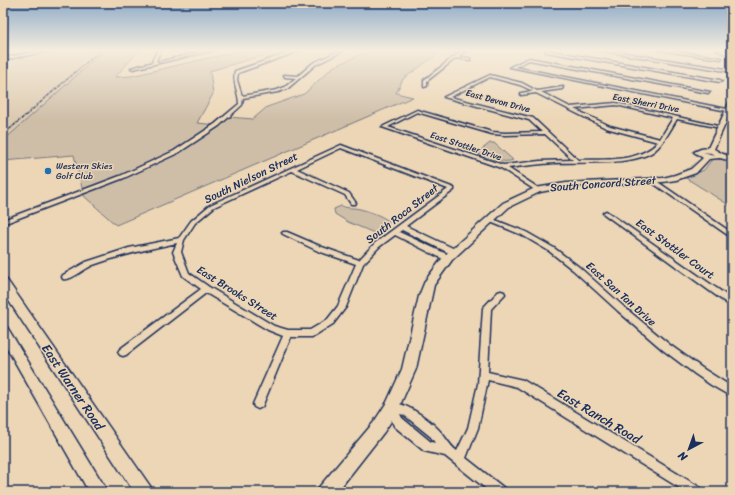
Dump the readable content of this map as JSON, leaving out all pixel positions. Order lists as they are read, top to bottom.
{
  "streets": {
    "street": [
      "East Devon Drive",
      "East Sherri Drive",
      "East Stottler Drive",
      "South Nielson Street",
      "South Concord Street",
      "South Roca Street",
      "East Stottler Court",
      "East Brooks Street",
      "East San Tan Drive",
      "East Warner Road",
      "East Ranch Road"
    ]
  },
  "crossings": [
    ["East Devon Drive", "East Stottler Drive"],
    ["East Sherri Drive", "South Concord Street"],
    ["East Stottler Drive", "South Concord Street"],
    ["South Nielson Street", "South Roca Street"],
    ["South Nielson Street", "East Brooks Street"],
    ["South Concord Street", "East San Tan Drive"],
    ["South Roca Street", "East Brooks Street"]
  ],
  "places": ["Western Skies Golf Club"],
  "north": "bottom left"
}
